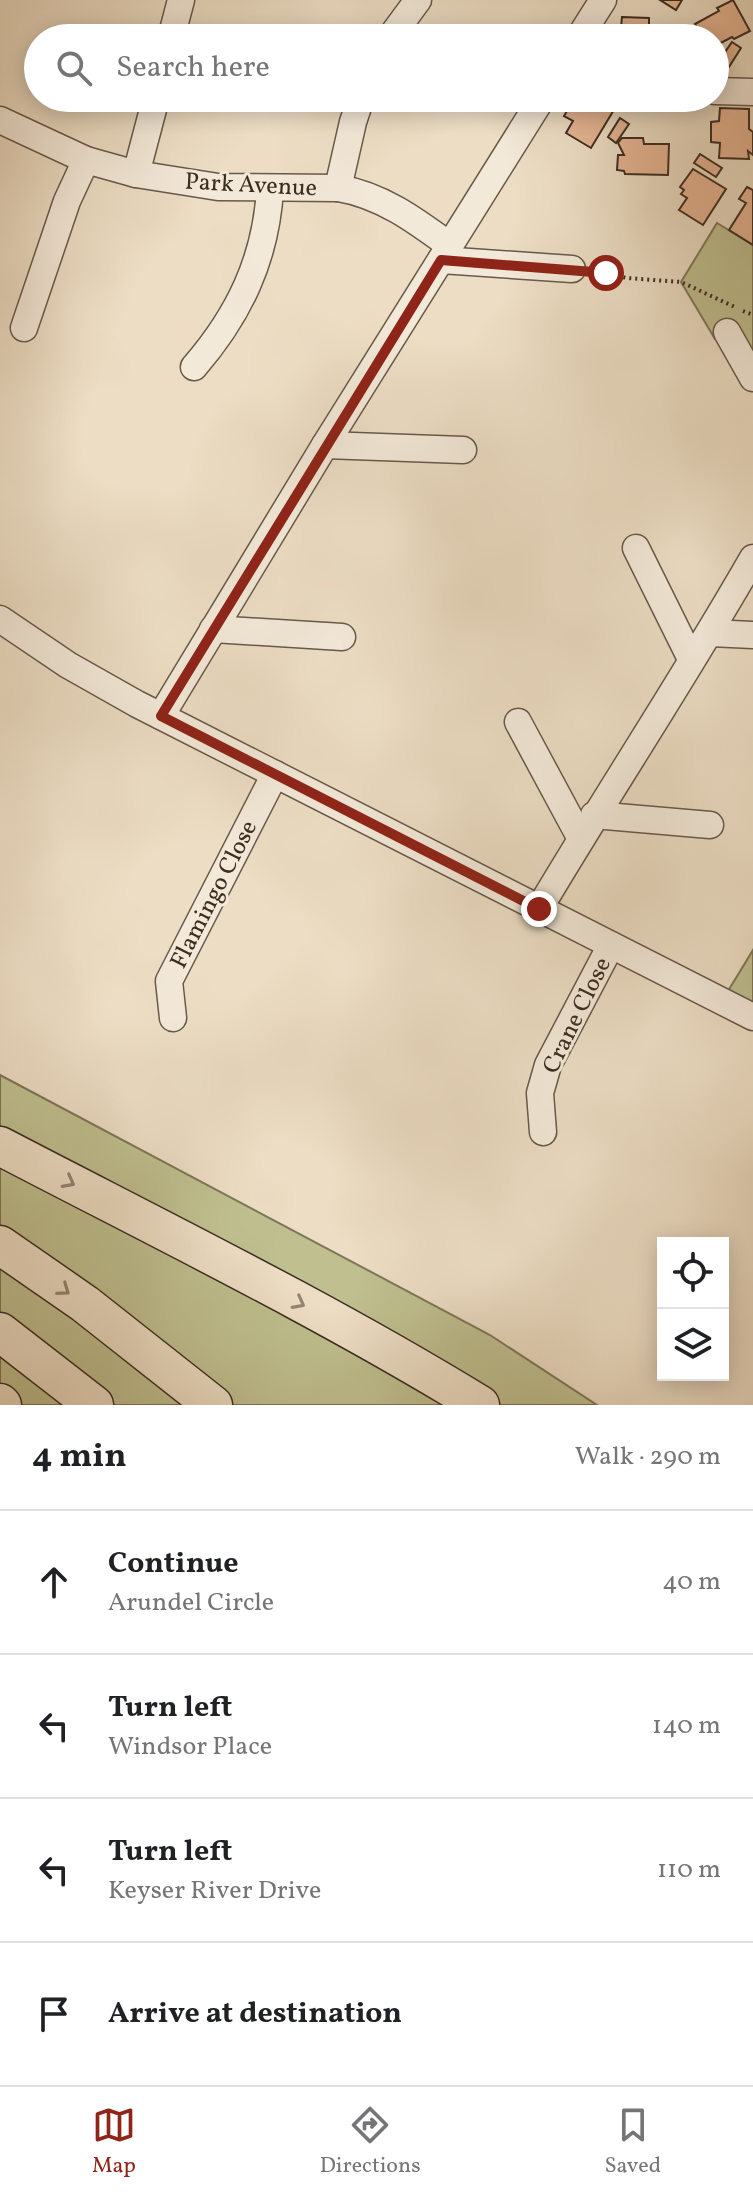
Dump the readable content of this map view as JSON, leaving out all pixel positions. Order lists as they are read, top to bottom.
{
  "streets": {
    "street": ["Park Avenue", "Flamingo Close", "Crane Close"]
  },
  "page": {
    "search": "Search here",
    "heading": ["4 min", "Walk · 290 m"],
    "list": [
      ["Continue", "Arundel Circle", "40 m"],
      ["Turn left", "Windsor Place", "140 m"],
      ["Turn left", "Keyser River Drive", "110 m"],
      "Arrive at destination"
    ],
    "nav": ["Map", "Directions", "Saved"]
  }
}
